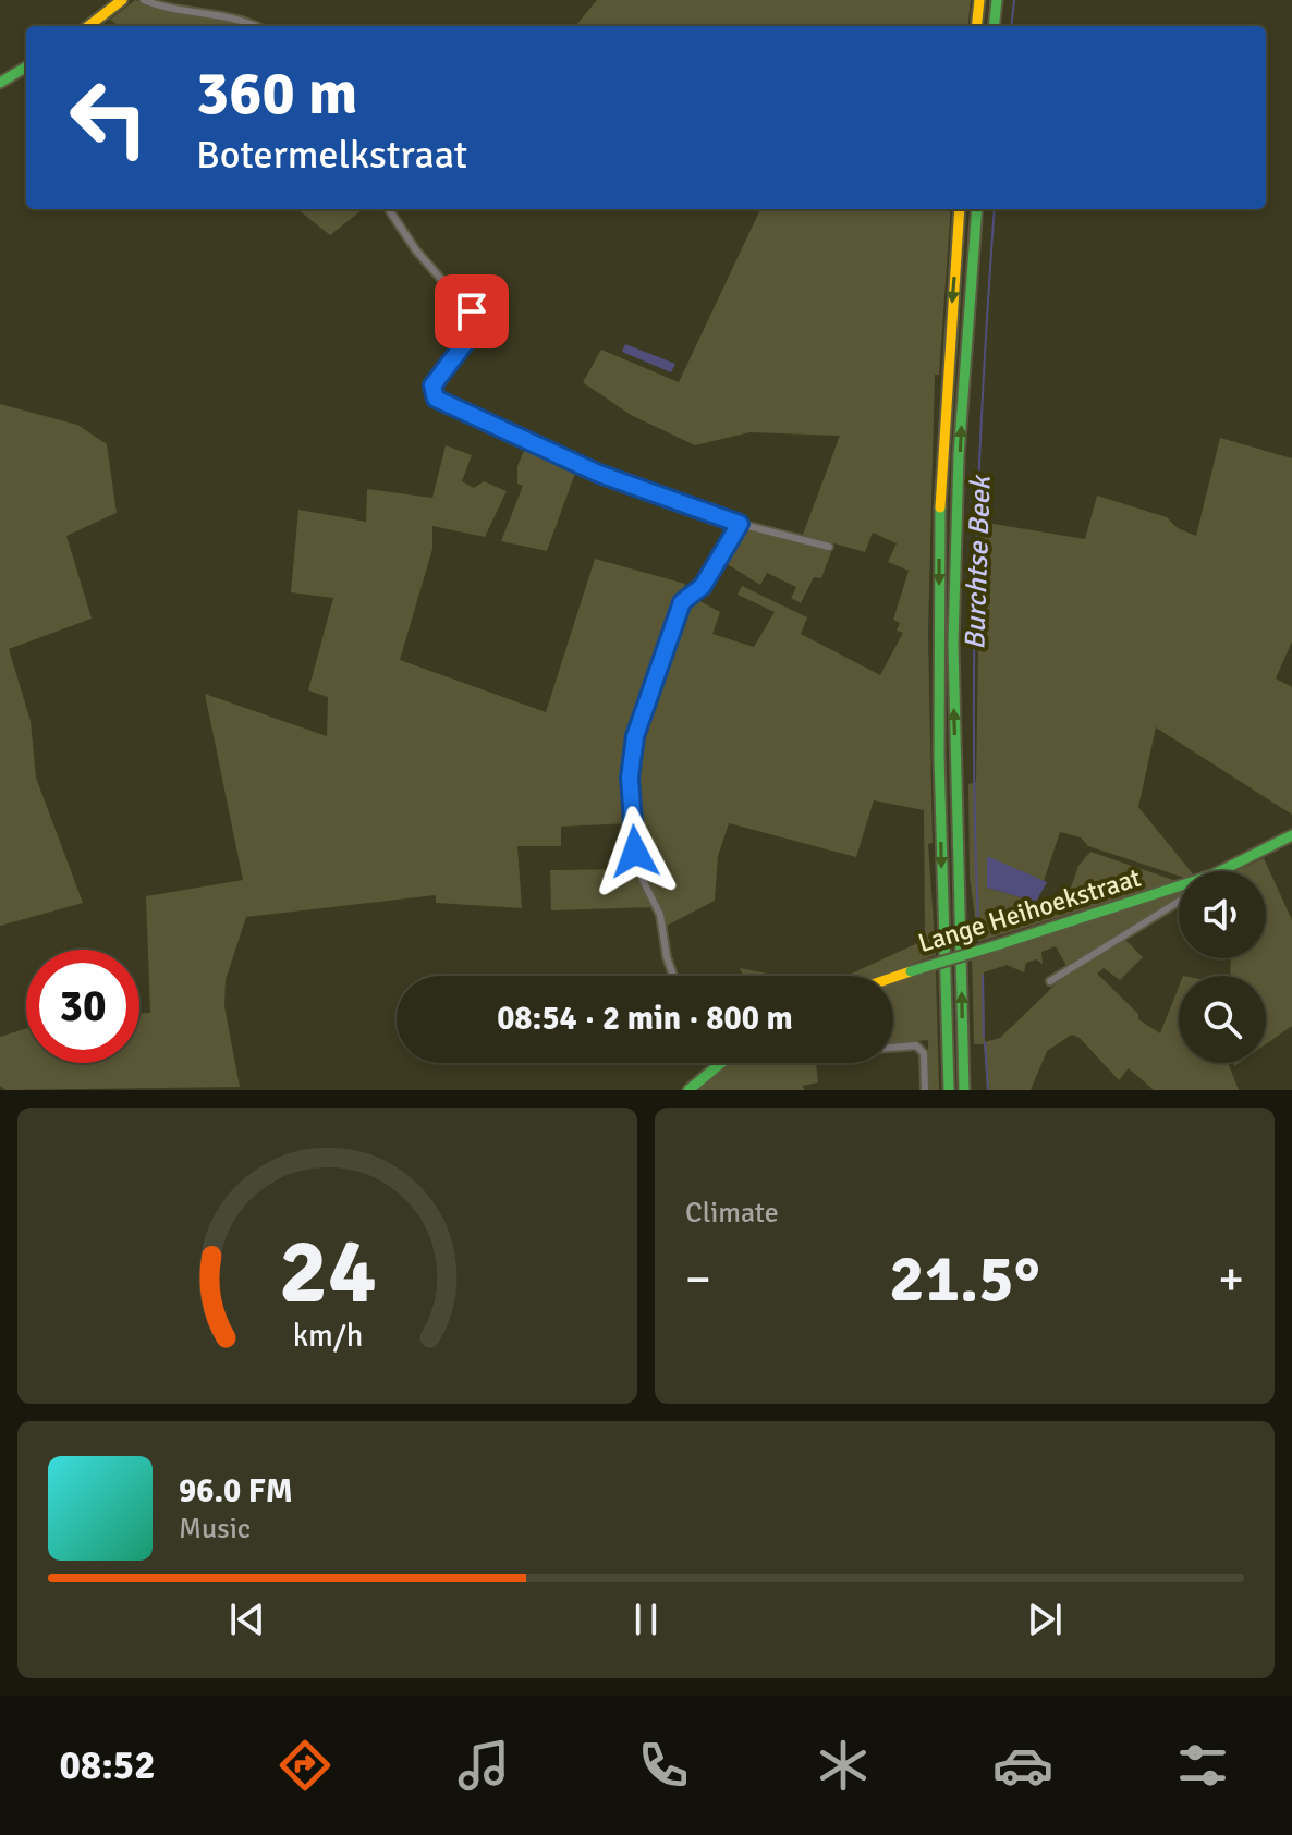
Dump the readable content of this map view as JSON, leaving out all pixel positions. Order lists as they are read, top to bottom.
{
  "streets": {
    "main road": ["Lange Heihoekstraat"]
  },
  "water": ["Burchtse Beek"],
  "page": {
    "turn": ["360 m", "Botermelkstraat"],
    "limit": "30",
    "trip": "08:54 · 2 min · 800 m",
    "tile": "Climate",
    "heat": ["−", "21.5°", "+"],
    "song": ["96.0 FM", "Music"],
    "tabs": "08:52",
    "gauge": ["24", "km/h"]
  }
}
